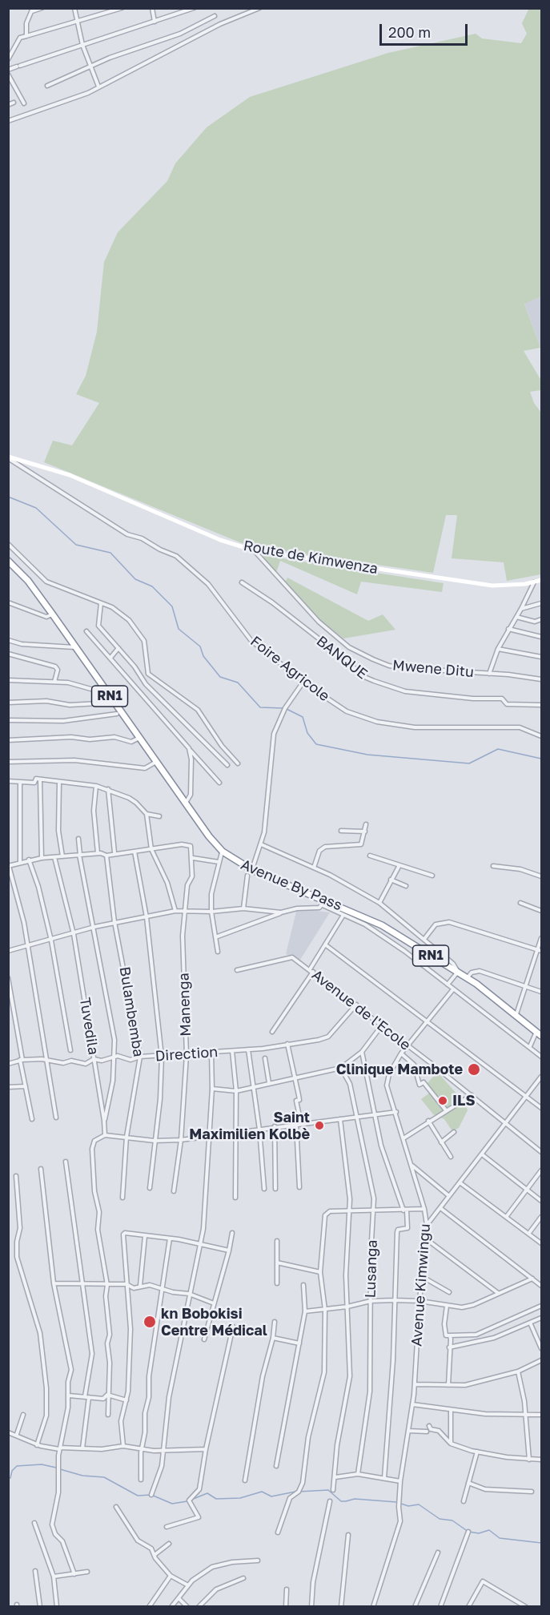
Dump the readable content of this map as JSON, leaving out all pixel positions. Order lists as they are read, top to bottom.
{
  "streets": {
    "highway": ["RN1", "Avenue By Pass"],
    "street": [
      "Route de Kimwenza",
      "BANQUE",
      "Foire Agricole",
      "Mwene Ditu",
      "Manenga",
      "Avenue de l'Ecole",
      "Bulambemba",
      "Tuvedila",
      "Direction",
      "Lusanga",
      "Avenue Kimwingu"
    ]
  },
  "crossings": [
    ["Route de Kimwenza", "Foire Agricole"],
    ["Route de Kimwenza", "Mwene Ditu"],
    ["Manenga", "Direction"],
    ["Avenue de l'Ecole", "Direction"],
    ["Avenue de l'Ecole", "Avenue Kimwingu"],
    ["Bulambemba", "Direction"],
    ["Tuvedila", "Direction"]
  ],
  "places": [
    "Clinique Mambote",
    "ILS",
    "Saint Maximilien Kolbè",
    "kn Bobokisi Centre Médical"
  ],
  "scale_bar": "200 m"
}
